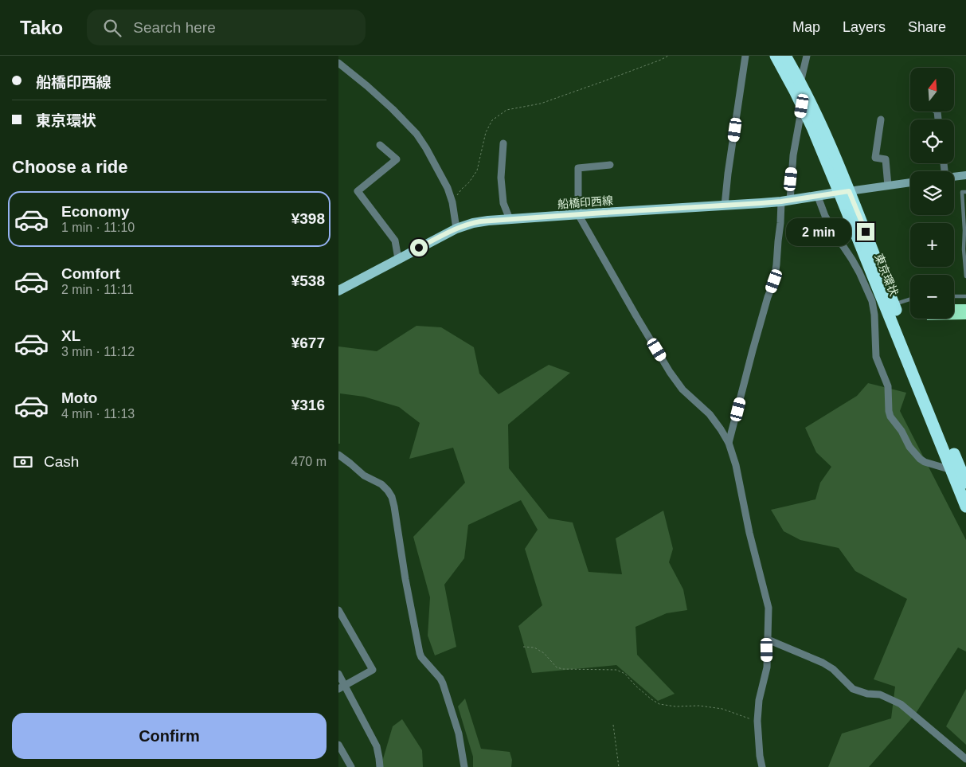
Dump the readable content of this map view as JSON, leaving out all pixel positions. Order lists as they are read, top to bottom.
{
  "streets": {
    "highway": ["東京環状"],
    "main road": ["船橋印西線"]
  },
  "crossings": [
    ["船橋印西線", "東京環状"]
  ],
  "north": "top",
  "page": {
    "header": "Tako",
    "search": "Search here",
    "nav": ["Map", "Layers", "Share"],
    "banner": ["船橋印西線", "東京環状"],
    "map_buttons": ["+", "−"],
    "heading": "Choose a ride",
    "list": [
      {
        "name": "Economy",
        "note": "1 min · 11:10",
        "value": "¥398"
      },
      {
        "name": "Comfort",
        "note": "2 min · 11:11",
        "value": "¥538"
      },
      {
        "name": "XL",
        "note": "3 min · 11:12",
        "value": "¥677"
      },
      {
        "name": "Moto",
        "note": "4 min · 11:13",
        "value": "¥316"
      }
    ],
    "bubble": "2 min",
    "pay": ["Cash", "470 m"],
    "buttons": "Confirm"
  }
}
